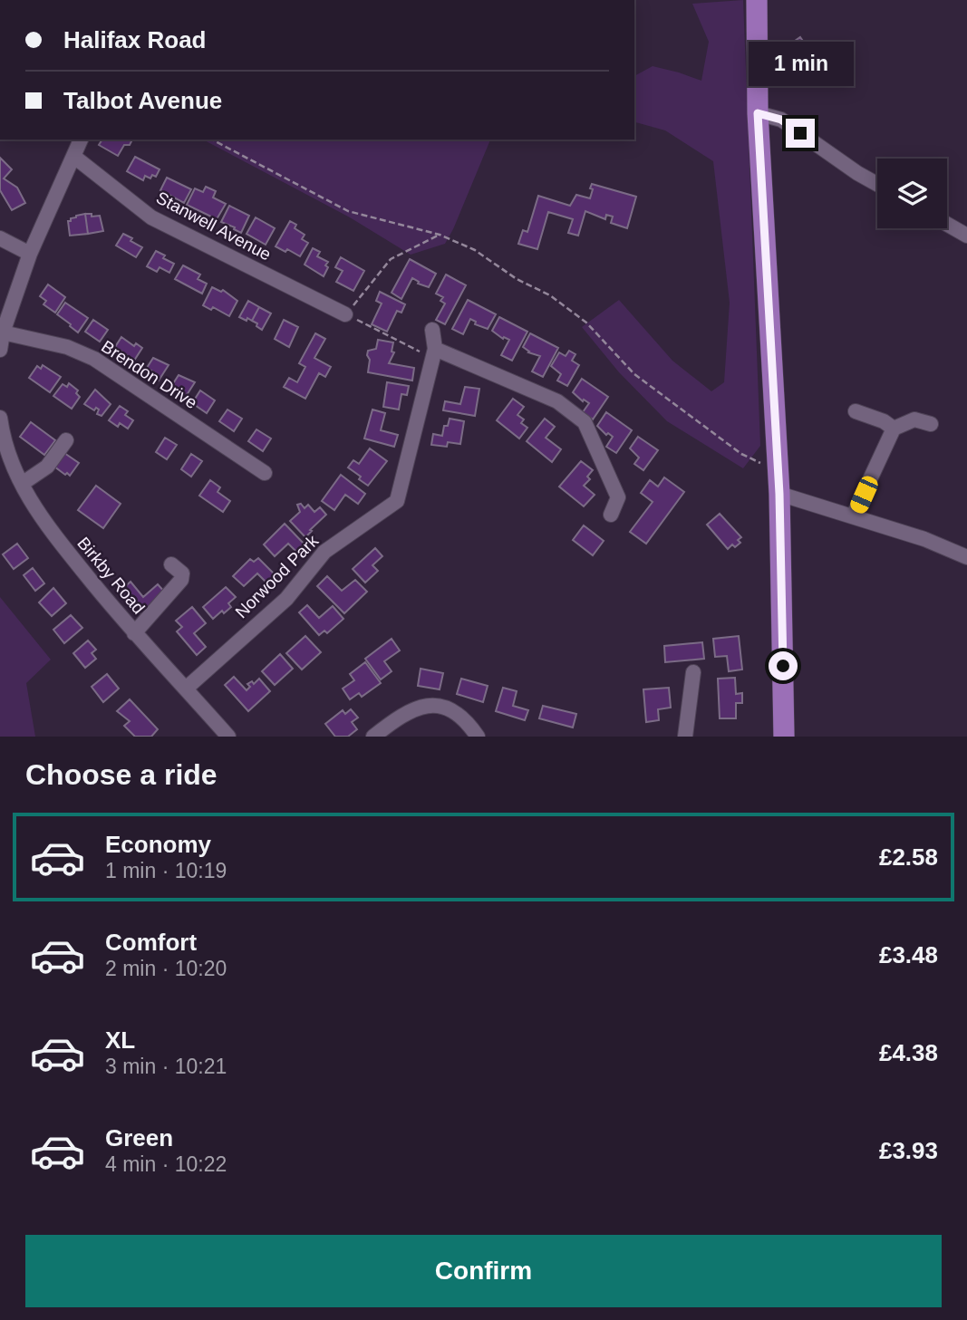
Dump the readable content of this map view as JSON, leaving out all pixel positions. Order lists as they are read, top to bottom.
{
  "streets": {
    "street": [
      "Stanwell Avenue",
      "Brendon Drive",
      "Birkby Road",
      "Norwood Park"
    ]
  },
  "crossings": [
    ["Birkby Road", "Norwood Park"]
  ],
  "page": {
    "banner": ["Halifax Road", "Talbot Avenue"],
    "bubble": "1 min",
    "heading": "Choose a ride",
    "list": [
      {
        "name": "Economy",
        "note": "1 min · 10:19",
        "value": "£2.58"
      },
      {
        "name": "Comfort",
        "note": "2 min · 10:20",
        "value": "£3.48"
      },
      {
        "name": "XL",
        "note": "3 min · 10:21",
        "value": "£4.38"
      },
      {
        "name": "Green",
        "note": "4 min · 10:22",
        "value": "£3.93"
      }
    ],
    "buttons": "Confirm"
  }
}
